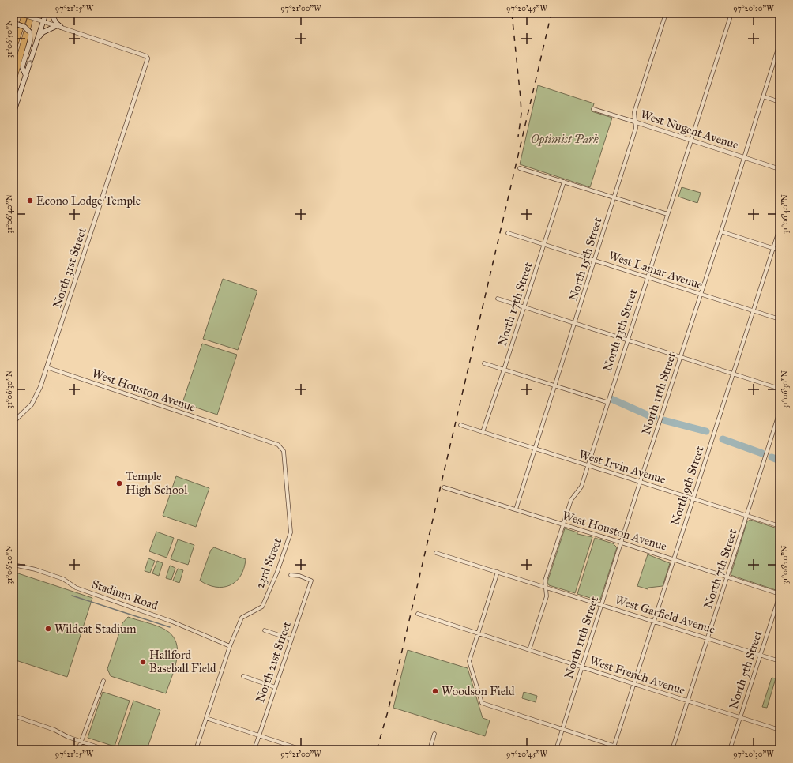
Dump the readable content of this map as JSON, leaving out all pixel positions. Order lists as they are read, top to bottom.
{
  "streets": {
    "street": [
      "West Nugent Avenue",
      "North 15th Street",
      "North 31st Street",
      "West Lamar Avenue",
      "North 17th Street",
      "North 13th Street",
      "West Houston Avenue",
      "North 11th Street",
      "West Irvin Avenue",
      "North 9th Street",
      "23rd Street",
      "North 7th Street",
      "Stadium Road",
      "West Garfield Avenue",
      "North 21st Street",
      "North 5th Street",
      "West French Avenue"
    ]
  },
  "crossings": [
    ["West Nugent Avenue", "North 15th Street"],
    ["West Nugent Avenue", "North 13th Street"],
    ["West Nugent Avenue", "North 11th Street"],
    ["North 15th Street", "West Lamar Avenue"],
    ["North 15th Street", "West Houston Avenue"],
    ["North 15th Street", "West Irvin Avenue"],
    ["North 31st Street", "West Houston Avenue"],
    ["West Lamar Avenue", "North 17th Street"],
    ["West Lamar Avenue", "North 13th Street"],
    ["West Lamar Avenue", "North 11th Street"],
    ["West Lamar Avenue", "North 9th Street"],
    ["North 17th Street", "West Irvin Avenue"],
    ["North 13th Street", "West Houston Avenue"],
    ["North 13th Street", "West Irvin Avenue"],
    ["North 13th Street", "West Garfield Avenue"],
    ["North 13th Street", "West French Avenue"],
    ["West Houston Avenue", "North 11th Street"],
    ["West Houston Avenue", "North 9th Street"],
    ["West Houston Avenue", "23rd Street"],
    ["West Houston Avenue", "North 7th Street"],
    ["West Houston Avenue", "North 5th Street"],
    ["North 11th Street", "West Irvin Avenue"],
    ["North 11th Street", "West Garfield Avenue"],
    ["North 11th Street", "West French Avenue"],
    ["West Irvin Avenue", "North 9th Street"],
    ["West Irvin Avenue", "North 7th Street"],
    ["North 9th Street", "West Garfield Avenue"],
    ["North 9th Street", "West French Avenue"],
    ["23rd Street", "Stadium Road"],
    ["North 7th Street", "West Garfield Avenue"],
    ["North 7th Street", "West French Avenue"],
    ["West Garfield Avenue", "North 5th Street"],
    ["North 5th Street", "West French Avenue"]
  ],
  "parks": ["Optimist Park"],
  "places": [
    "Econo Lodge Temple",
    "Temple High School",
    "Wildcat Stadium",
    "Hallford Baseball Field",
    "Woodson Field"
  ],
  "coordinates": [
    "97°21'15\"W",
    "97°21'00\"W",
    "97°20'45\"W",
    "97°20'30\"W",
    "31°06'50\"N",
    "31°06'40\"N",
    "31°06'30\"N",
    "31°06'20\"N"
  ]
}
